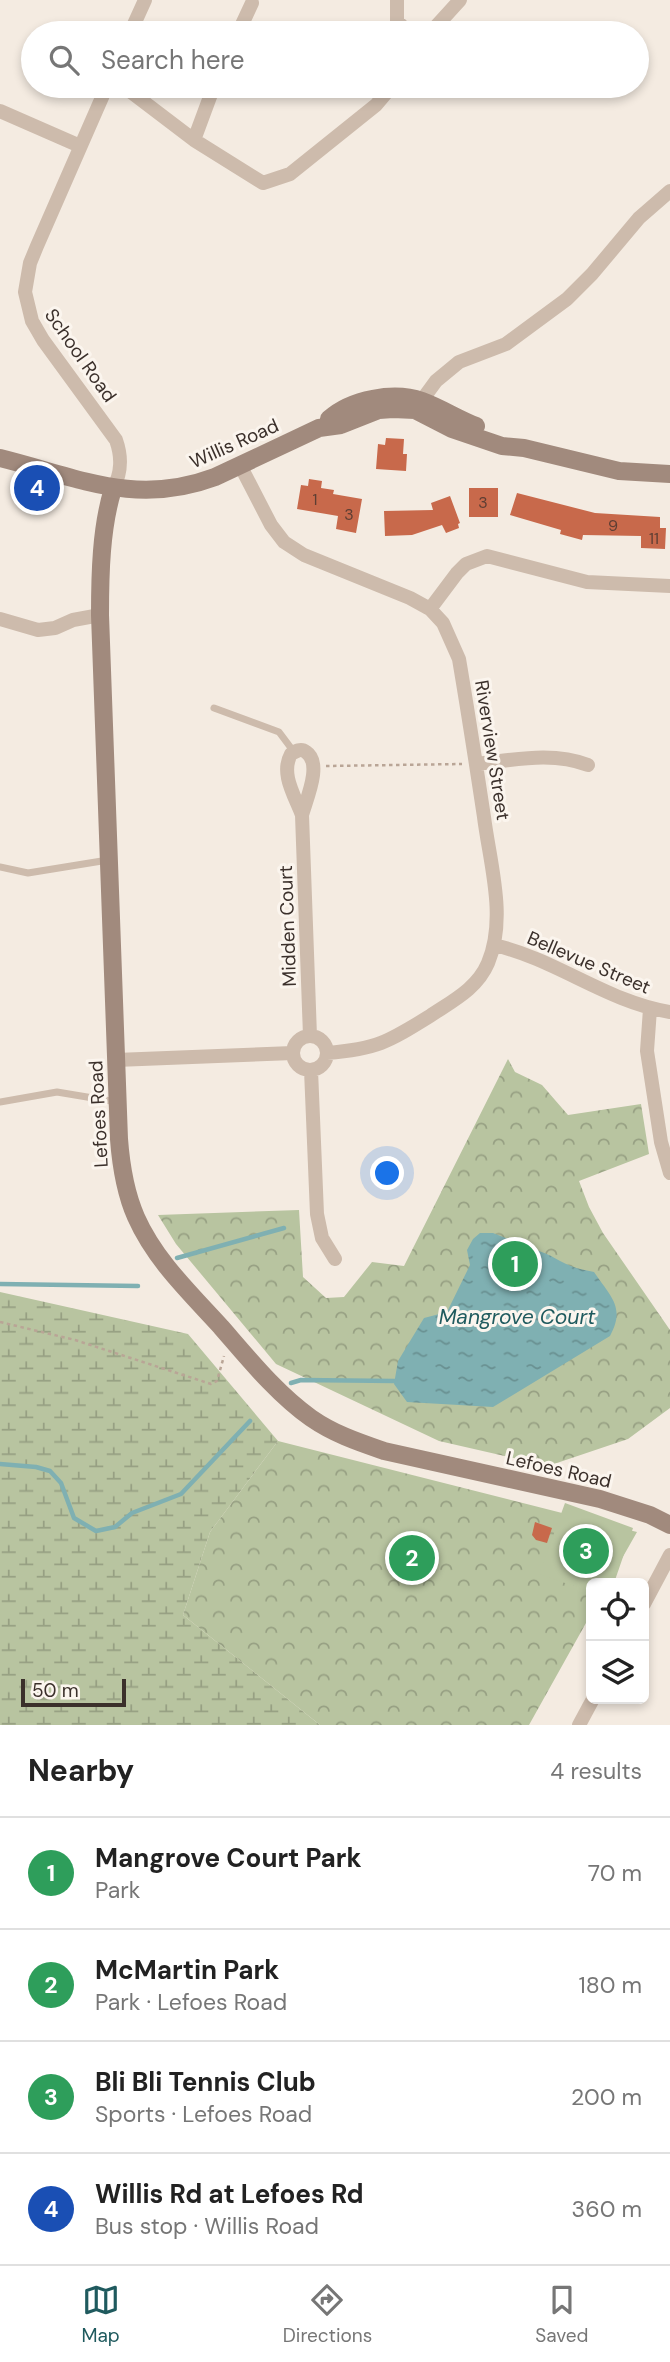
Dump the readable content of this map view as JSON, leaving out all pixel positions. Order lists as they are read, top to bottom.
{
  "streets": {
    "street": [
      "School Road",
      "Willis Road",
      "Riverview Street",
      "Midden Court",
      "Bellevue Street",
      "Lefoes Road"
    ]
  },
  "crossings": [
    ["School Road", "Willis Road"],
    ["School Road", "Lefoes Road"],
    ["Willis Road", "Riverview Street"],
    ["Willis Road", "Lefoes Road"],
    ["Riverview Street", "Midden Court"],
    ["Riverview Street", "Bellevue Street"]
  ],
  "water": ["Mangrove Court"],
  "house_numbers": [
    "1",
    "3",
    "3",
    "9",
    "11"
  ],
  "scale_bar": "50 m",
  "page": {
    "search": "Search here",
    "pins": [
      "4",
      "1",
      "3",
      "2"
    ],
    "scale": "50 m",
    "heading": ["Nearby", "4 results"],
    "list": [
      {
        "mark": "1",
        "name": "Mangrove Court Park",
        "note": "Park",
        "value": "70 m"
      },
      {
        "mark": "2",
        "name": "McMartin Park",
        "note": "Park · Lefoes Road",
        "value": "180 m"
      },
      {
        "mark": "3",
        "name": "Bli Bli Tennis Club",
        "note": "Sports · Lefoes Road",
        "value": "200 m"
      },
      {
        "mark": "4",
        "name": "Willis Rd at Lefoes Rd",
        "note": "Bus stop · Willis Road",
        "value": "360 m"
      }
    ],
    "nav": ["Map", "Directions", "Saved"]
  }
}
